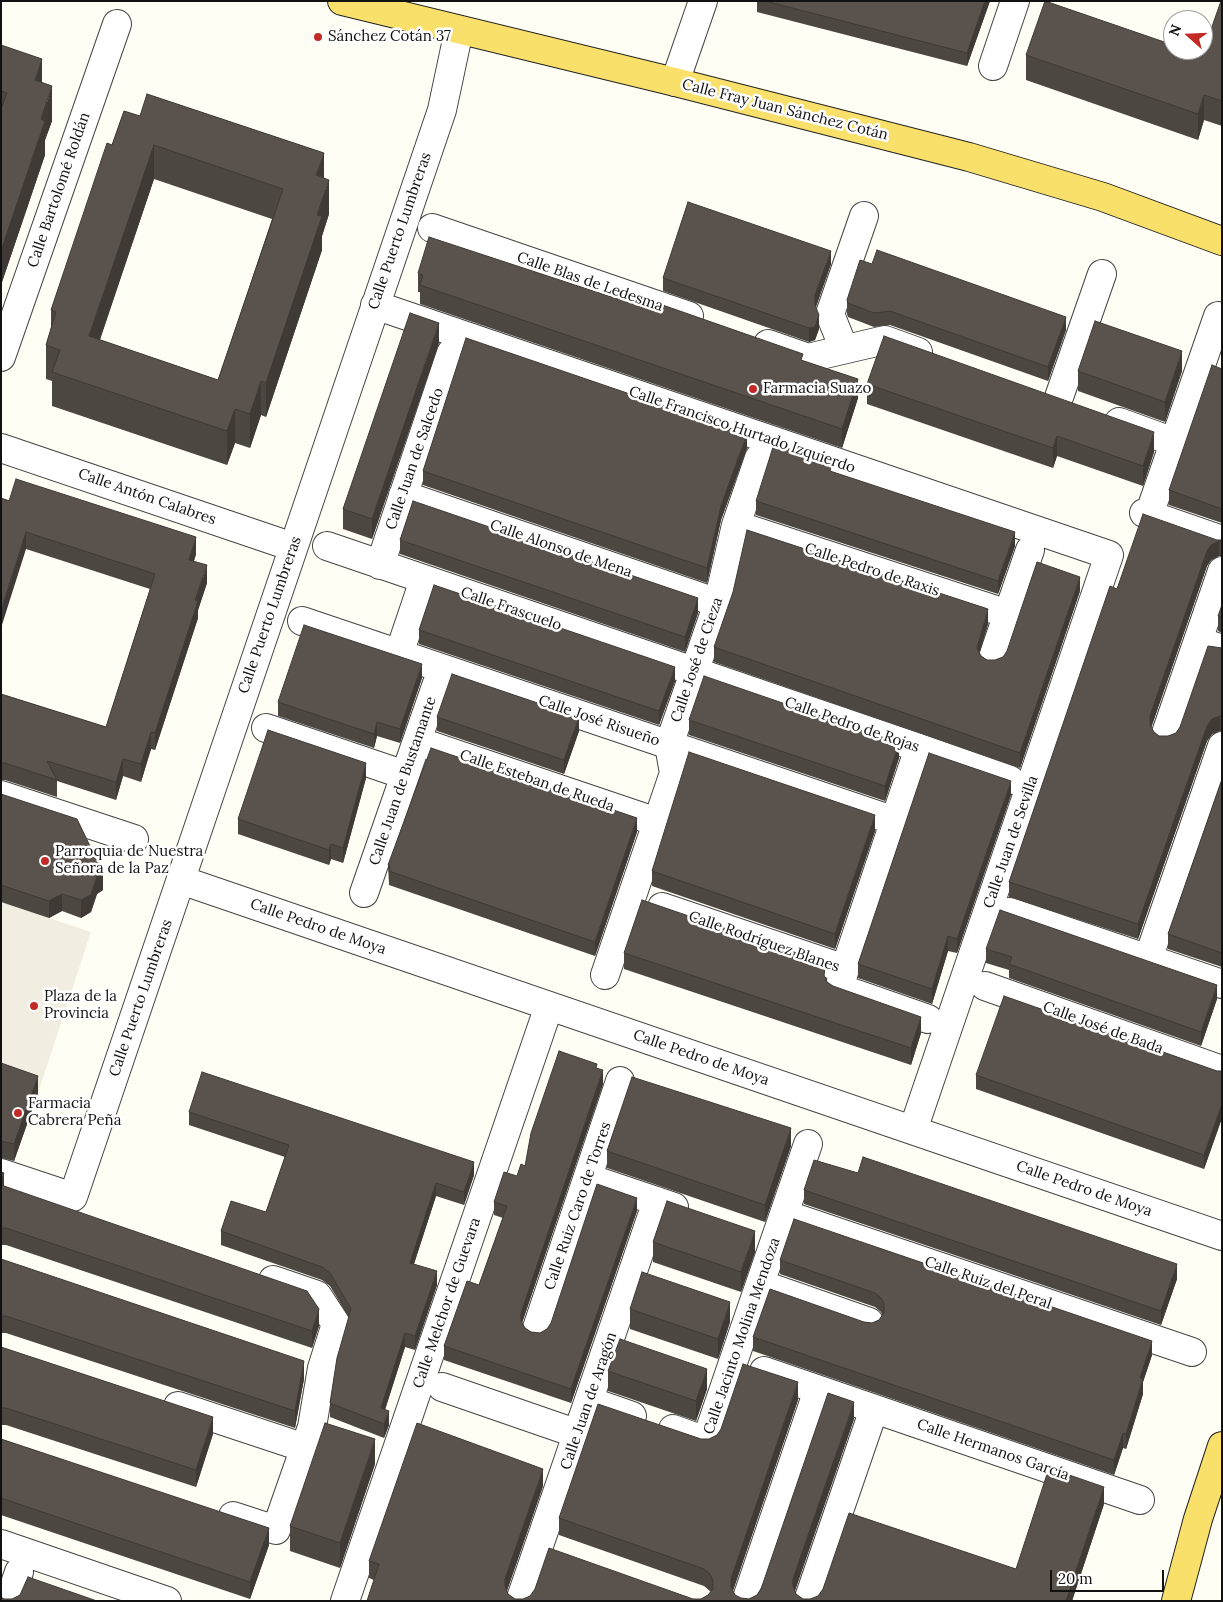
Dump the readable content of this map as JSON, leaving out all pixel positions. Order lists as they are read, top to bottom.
{
  "streets": {
    "main road": ["Calle Fray Juan Sánchez Cotán"],
    "street": [
      "Calle Bartolomé Roldán",
      "Calle Puerto Lumbreras",
      "Calle Blas de Ledesma",
      "Calle Francisco Hurtado Izquierdo",
      "Calle Juan de Salcedo",
      "Calle Antón Calabres",
      "Calle Alonso de Mena",
      "Calle Pedro de Raxis",
      "Calle Frascuelo",
      "Calle José de Cieza",
      "Calle José Risueño",
      "Calle Pedro de Rojas",
      "Calle Juan de Bustamante",
      "Calle Esteban de Rueda",
      "Calle Juan de Sevilla",
      "Calle Pedro de Moya",
      "Calle Rodríguez Blanes",
      "Calle José de Bada",
      "Calle Ruiz Caro de Torres",
      "Calle Ruiz del Peral",
      "Calle Melchor de Guevara",
      "Calle Jacinto Molina Mendoza",
      "Calle Juan de Aragón",
      "Calle Hermanos García"
    ]
  },
  "crossings": [
    ["Calle Fray Juan Sánchez Cotán", "Calle Puerto Lumbreras"],
    ["Calle Puerto Lumbreras", "Calle Francisco Hurtado Izquierdo"],
    ["Calle Puerto Lumbreras", "Calle Antón Calabres"],
    ["Calle Puerto Lumbreras", "Calle Pedro de Moya"],
    ["Calle Francisco Hurtado Izquierdo", "Calle Juan de Sevilla"],
    ["Calle Juan de Salcedo", "Calle Alonso de Mena"],
    ["Calle Juan de Salcedo", "Calle Frascuelo"],
    ["Calle Alonso de Mena", "Calle José de Cieza"],
    ["Calle Pedro de Raxis", "Calle José de Cieza"],
    ["Calle Frascuelo", "Calle José de Cieza"],
    ["Calle Frascuelo", "Calle Pedro de Rojas"],
    ["Calle José de Cieza", "Calle José Risueño"],
    ["Calle José de Cieza", "Calle Pedro de Rojas"],
    ["Calle José de Cieza", "Calle Esteban de Rueda"],
    ["Calle José de Cieza", "Calle Rodríguez Blanes"],
    ["Calle José Risueño", "Calle Juan de Bustamante"],
    ["Calle Juan de Bustamante", "Calle Esteban de Rueda"],
    ["Calle Juan de Sevilla", "Calle Pedro de Moya"],
    ["Calle Pedro de Moya", "Calle Melchor de Guevara"],
    ["Calle Ruiz del Peral", "Calle Jacinto Molina Mendoza"],
    ["Calle Jacinto Molina Mendoza", "Calle Juan de Aragón"],
    ["Calle Jacinto Molina Mendoza", "Calle Hermanos García"]
  ],
  "places": [
    "Sánchez Cotán 37",
    "Farmacia Suazo",
    "Parroquia de Nuestra Señora de la Paz",
    "Plaza de la Provincia",
    "Farmacia Cabrera Peña"
  ],
  "scale_bar": "20 m",
  "north": "left"
}
